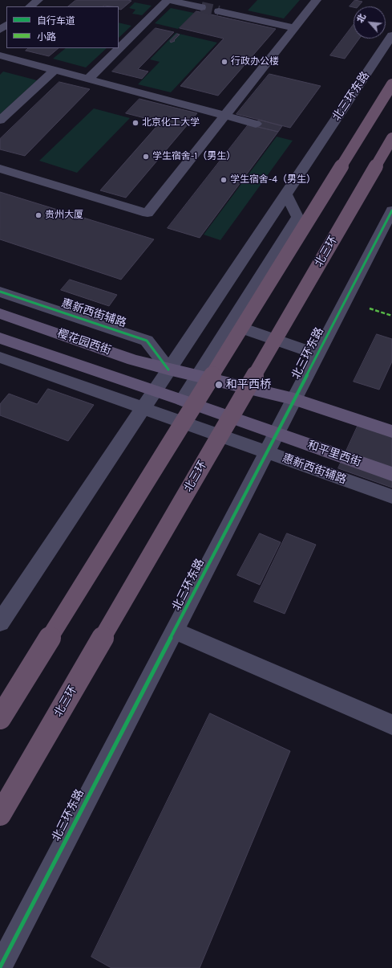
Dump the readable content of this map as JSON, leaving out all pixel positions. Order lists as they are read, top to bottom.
{
  "streets": {
    "highway": ["北三环"],
    "main road": ["樱花园西街", "和平里西街"],
    "street": ["北三环东路", "惠新西街辅路"]
  },
  "crossings": [
    ["北三环东路", "惠新西街辅路"],
    ["北三环东路", "樱花园西街"],
    ["北三环东路", "和平里西街"],
    ["惠新西街辅路", "樱花园西街"],
    ["樱花园西街", "和平里西街"]
  ],
  "places": [
    "行政办公楼",
    "北京化工大学",
    "学生宿舍-1（男生）",
    "学生宿舍-4（男生）",
    "贵州大厦",
    "和平西桥"
  ],
  "legend": ["自行车道", "小路"],
  "north": "top left"
}
